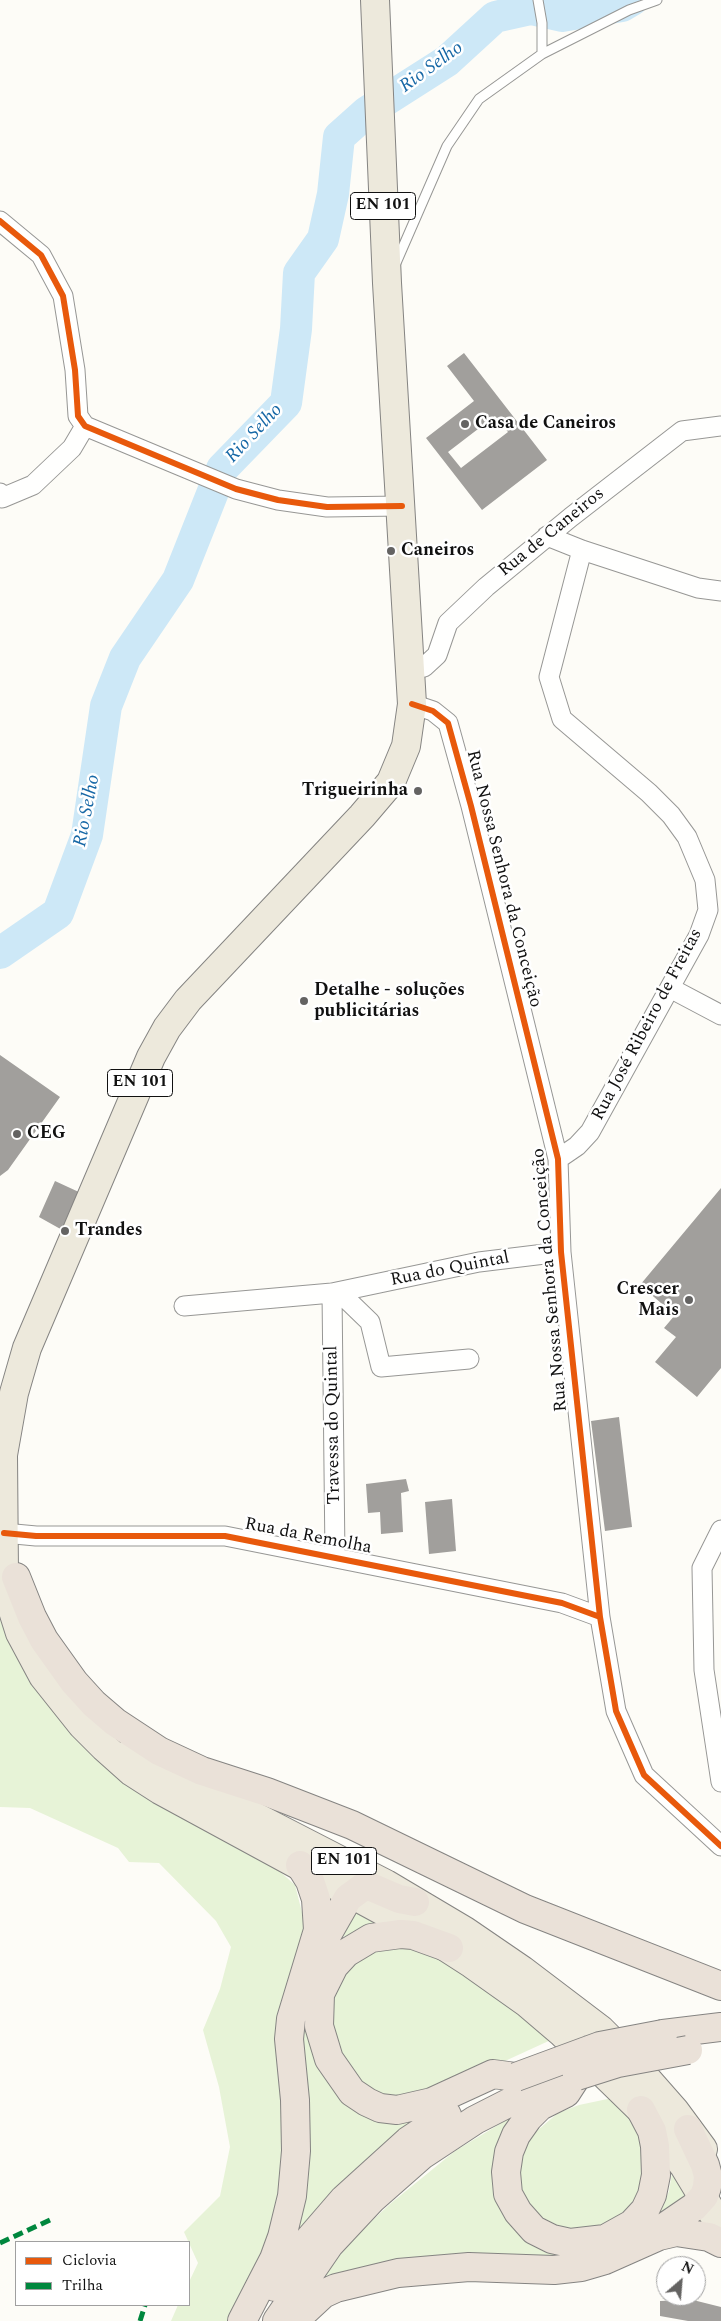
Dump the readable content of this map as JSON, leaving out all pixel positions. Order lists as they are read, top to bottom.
{
  "streets": {
    "main road": ["EN 101"],
    "street": [
      "Rua de Caneiros",
      "Rua Nossa Senhora da Conceição",
      "Rua José Ribeiro de Freitas",
      "Rua do Quintal",
      "Travessa do Quintal",
      "Rua da Remolha"
    ]
  },
  "crossings": [
    ["EN 101", "Rua de Caneiros"],
    ["EN 101", "Rua Nossa Senhora da Conceição"],
    ["EN 101", "Rua da Remolha"],
    ["Rua Nossa Senhora da Conceição", "Rua José Ribeiro de Freitas"],
    ["Rua Nossa Senhora da Conceição", "Rua do Quintal"],
    ["Rua Nossa Senhora da Conceição", "Rua da Remolha"],
    ["Rua do Quintal", "Travessa do Quintal"],
    ["Travessa do Quintal", "Rua da Remolha"]
  ],
  "water": ["Rio Selho"],
  "places": [
    "Casa de Caneiros",
    "Caneiros",
    "Trigueirinha",
    "Detalhe - soluções publicitárias",
    "CEG",
    "Trandes",
    "Crescer Mais"
  ],
  "legend": ["Ciclovia", "Trilha"],
  "north": "top right"
}
